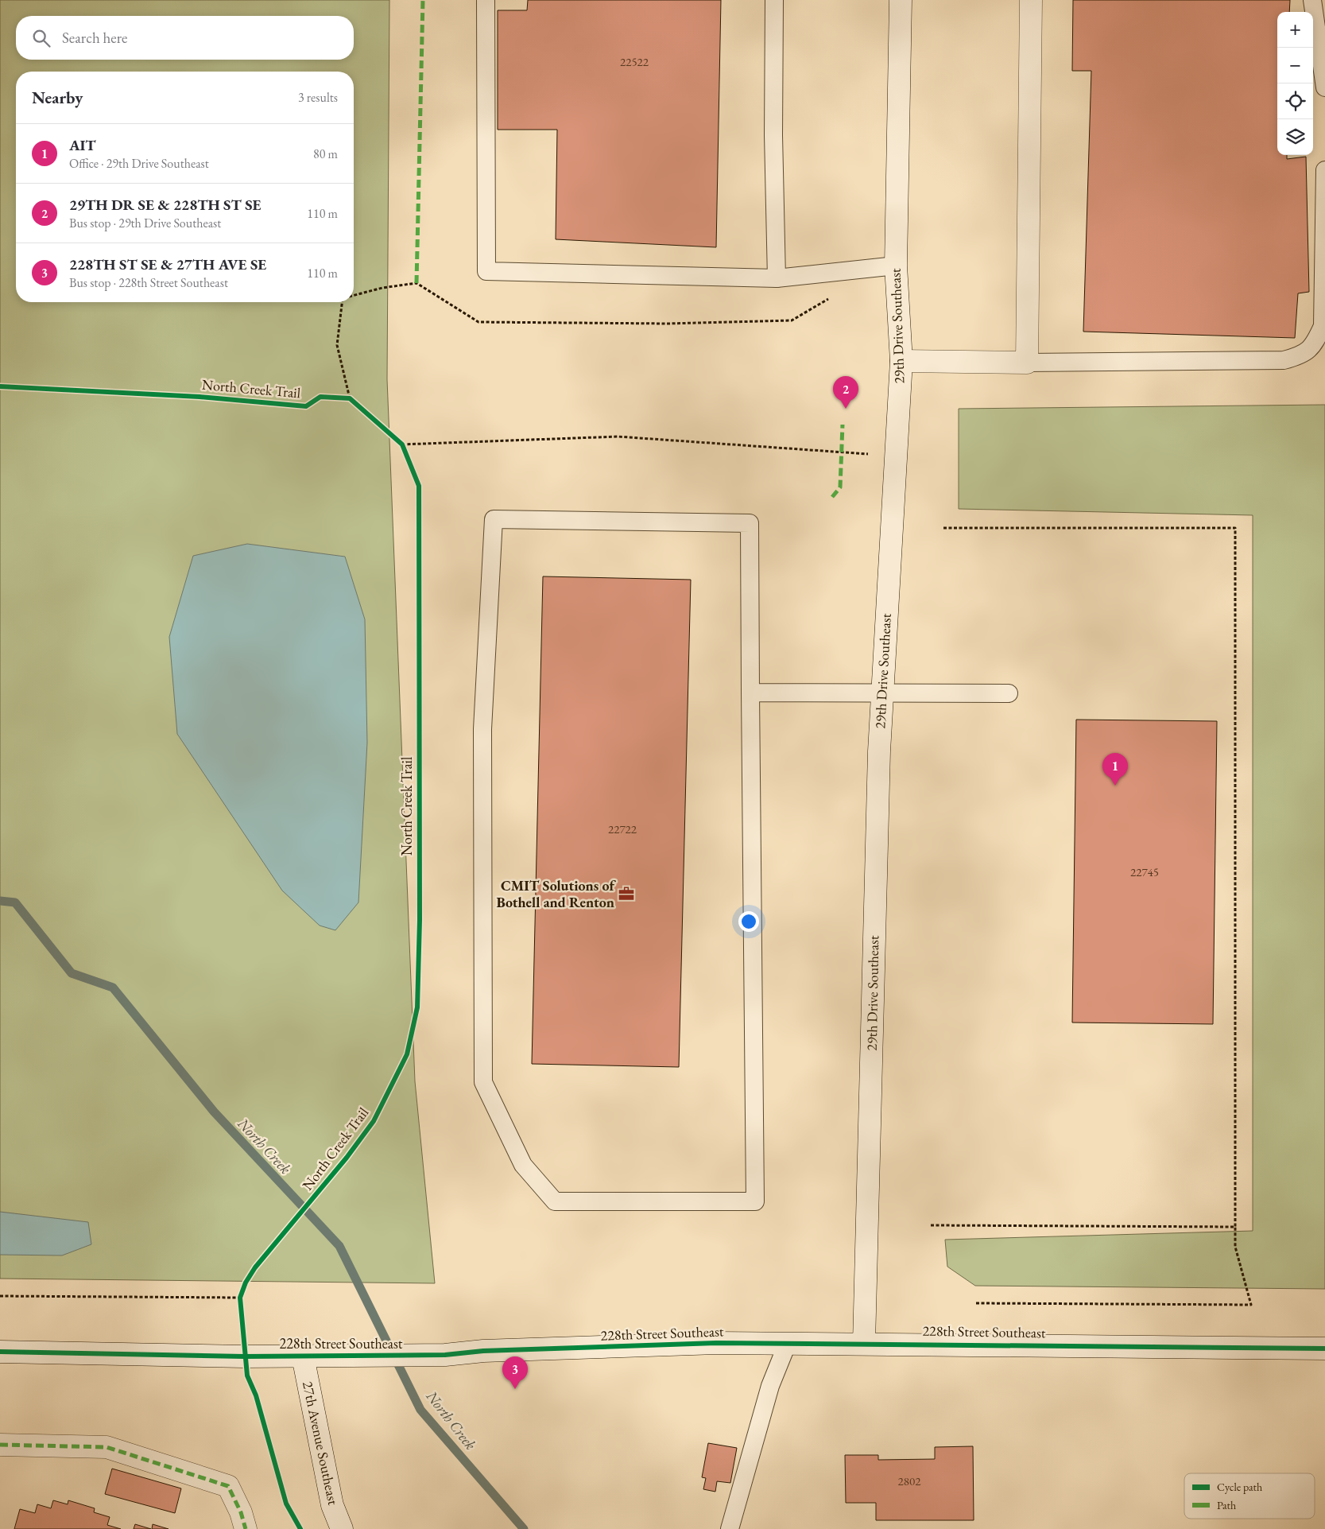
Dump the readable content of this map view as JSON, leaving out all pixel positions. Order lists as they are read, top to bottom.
{
  "streets": {
    "street": ["29th Drive Southeast", "228th Street Southeast", "27th Avenue Southeast"],
    "cycle path": ["North Creek Trail"]
  },
  "crossings": [
    ["29th Drive Southeast", "228th Street Southeast"],
    ["228th Street Southeast", "27th Avenue Southeast"]
  ],
  "water": ["North Creek"],
  "places": {
    "office": ["CMIT Solutions of Bothell and Renton"]
  },
  "house_numbers": [
    "22522",
    "22722",
    "22745",
    "2802"
  ],
  "legend": ["Cycle path", "Path"],
  "page": {
    "map_buttons": ["+", "−"],
    "search": "Search here",
    "heading": ["Nearby", "3 results"],
    "list": [
      {
        "mark": "1",
        "name": "AIT",
        "note": "Office · 29th Drive Southeast",
        "value": "80 m"
      },
      {
        "mark": "2",
        "name": "29TH DR SE & 228TH ST SE",
        "note": "Bus stop · 29th Drive Southeast",
        "value": "110 m"
      },
      {
        "mark": "3",
        "name": "228TH ST SE & 27TH AVE SE",
        "note": "Bus stop · 228th Street Southeast",
        "value": "110 m"
      }
    ],
    "pins": ["2", "1", "3"]
  }
}
